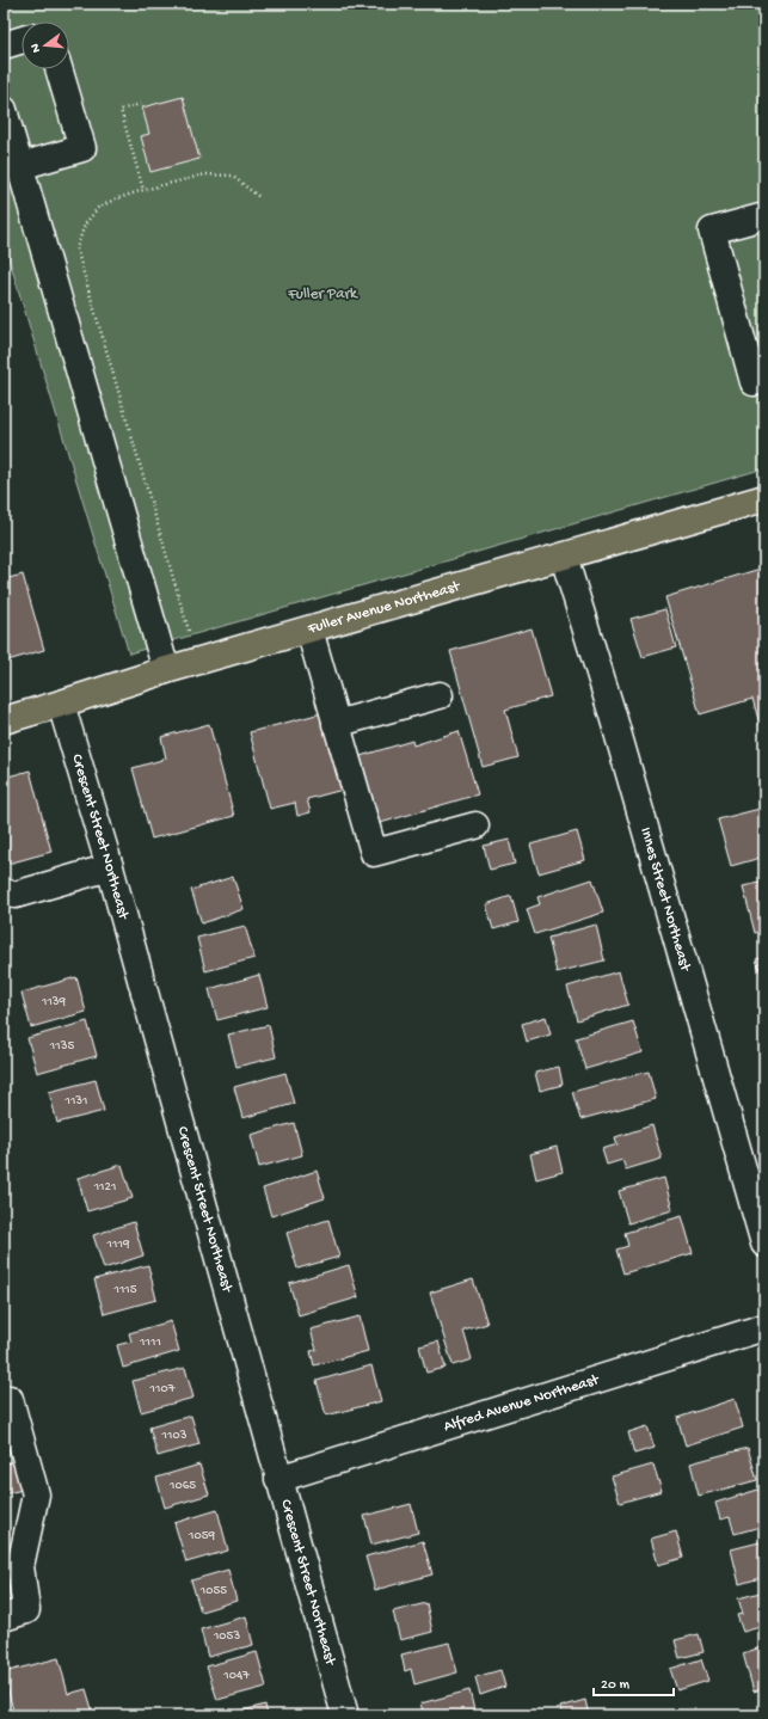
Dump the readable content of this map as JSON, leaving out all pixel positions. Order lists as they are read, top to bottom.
{
  "streets": {
    "main road": ["Fuller Avenue Northeast"],
    "street": ["Crescent Street Northeast", "Innes Street Northeast", "Alfred Avenue Northeast"]
  },
  "crossings": [
    ["Fuller Avenue Northeast", "Crescent Street Northeast"],
    ["Fuller Avenue Northeast", "Innes Street Northeast"],
    ["Crescent Street Northeast", "Alfred Avenue Northeast"]
  ],
  "parks": ["Fuller Park"],
  "house_numbers": [
    "1139",
    "1135",
    "1131",
    "1121",
    "1119",
    "1115",
    "1111",
    "1107",
    "1103",
    "1065",
    "1059",
    "1055",
    "1053",
    "1047"
  ],
  "scale_bar": "20 m",
  "north": "left"
}
